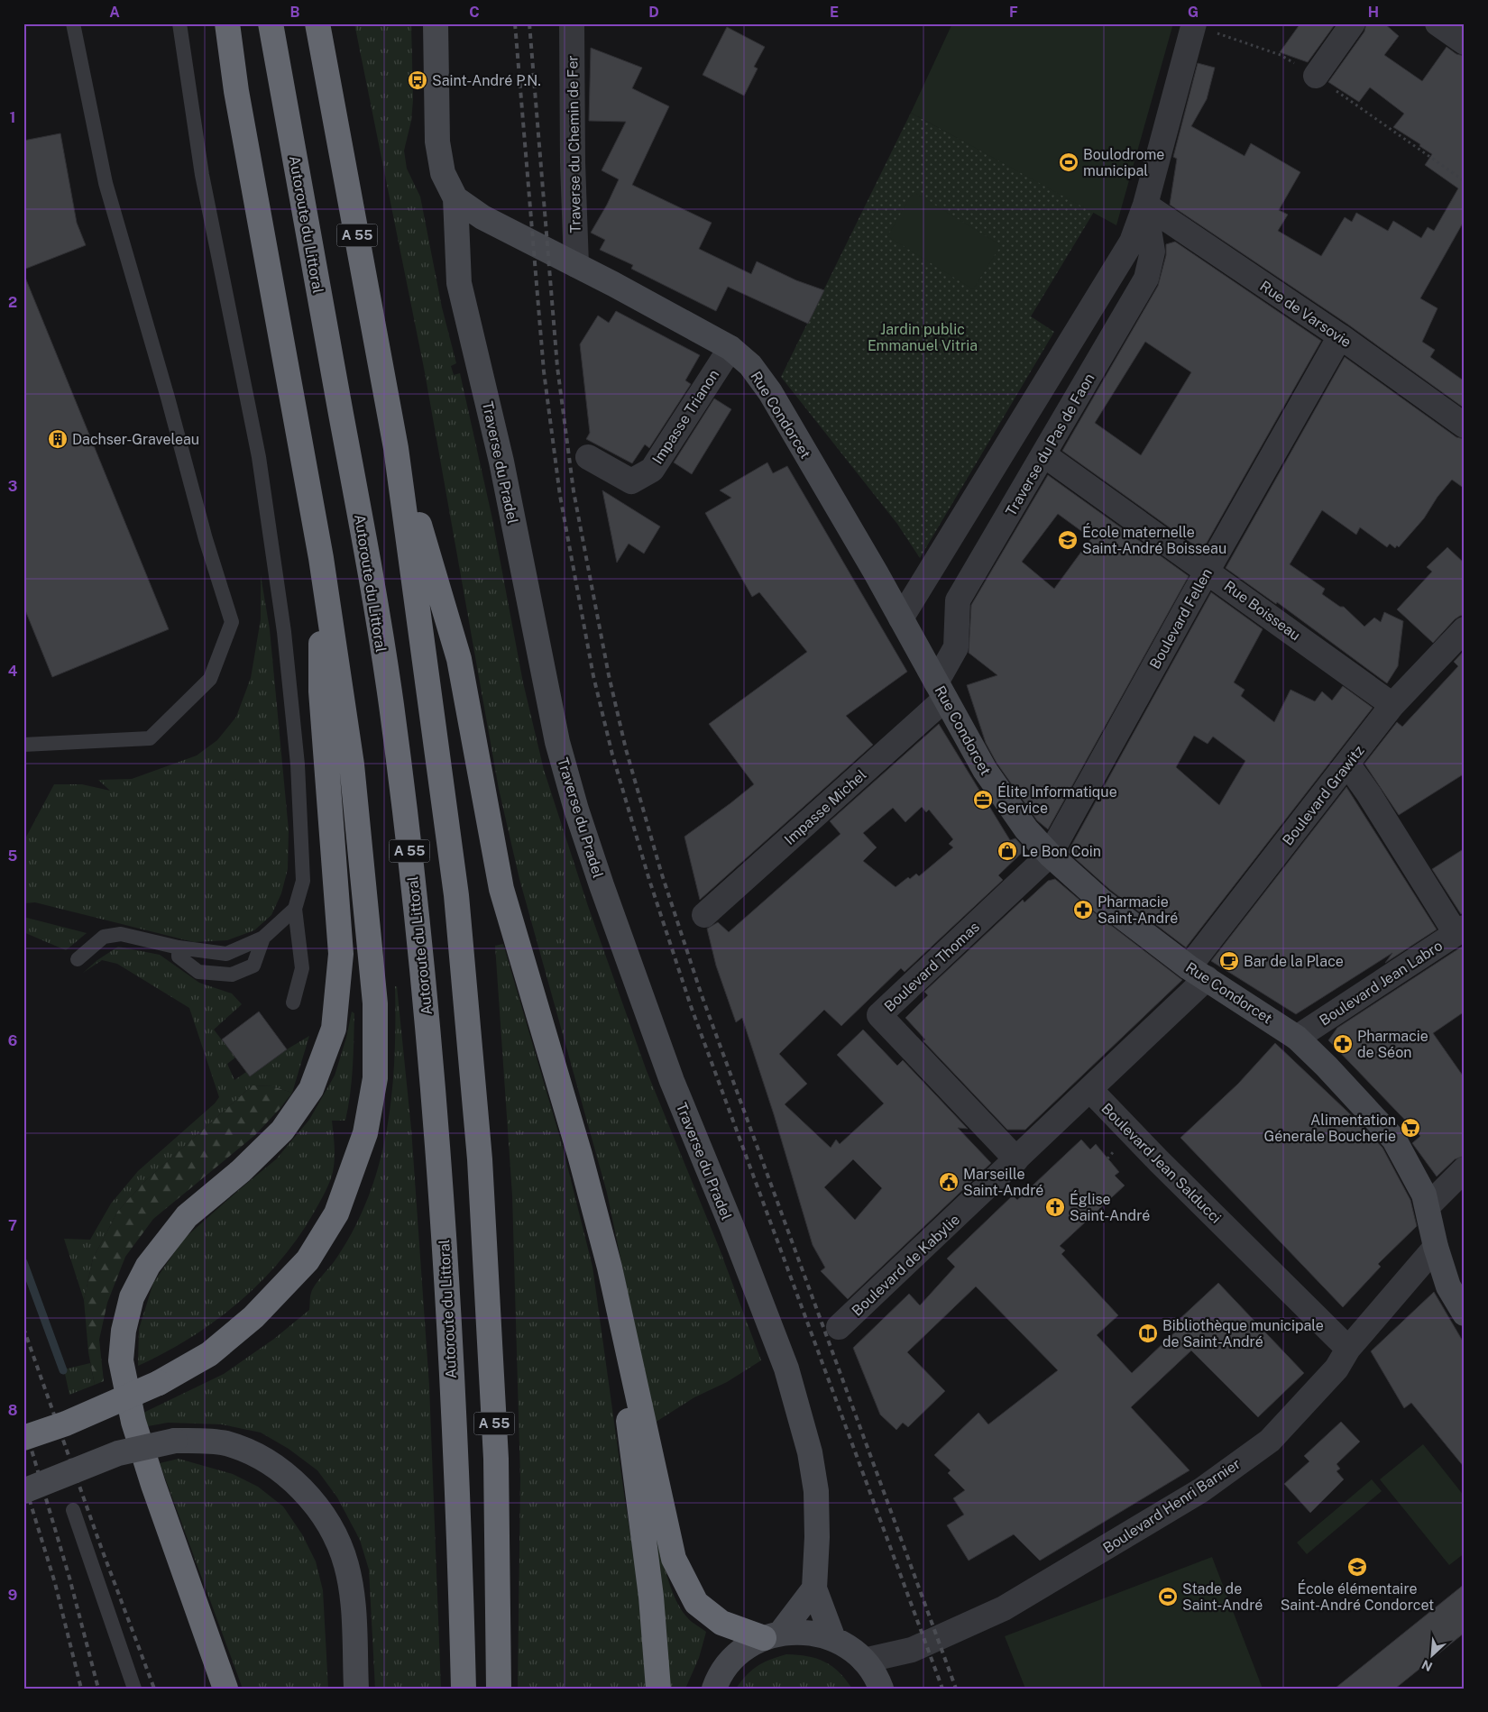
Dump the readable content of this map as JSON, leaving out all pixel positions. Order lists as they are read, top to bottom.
{
  "streets": {
    "highway": ["Autoroute du Littoral", "A 55"],
    "main road": ["Rue Condorcet", "Traverse du Pradel"],
    "street": [
      "Traverse du Chemin de Fer",
      "Rue de Varsovie",
      "Impasse Trianon",
      "Traverse du Pas de Faon",
      "Rue Boisseau",
      "Boulevard Fellen",
      "Boulevard Grawitz",
      "Impasse Michel",
      "Boulevard Thomas",
      "Boulevard Jean Labro",
      "Boulevard Jean Salducci",
      "Boulevard de Kabylie",
      "Boulevard Henri Barnier"
    ]
  },
  "crossings": [
    ["Traverse du Chemin de Fer", "Rue Condorcet"],
    ["Rue de Varsovie", "Traverse du Pas de Faon"],
    ["Rue de Varsovie", "Boulevard Fellen"],
    ["Rue Condorcet", "Impasse Trianon"],
    ["Rue Condorcet", "Traverse du Pas de Faon"],
    ["Rue Condorcet", "Traverse du Pradel"],
    ["Rue Condorcet", "Boulevard Fellen"],
    ["Rue Condorcet", "Boulevard Grawitz"],
    ["Rue Condorcet", "Impasse Michel"],
    ["Rue Condorcet", "Boulevard Thomas"],
    ["Rue Condorcet", "Boulevard Jean Labro"],
    ["Rue Condorcet", "Boulevard Jean Salducci"],
    ["Rue Condorcet", "Boulevard Henri Barnier"],
    ["Traverse du Pas de Faon", "Rue Boisseau"],
    ["Traverse du Pas de Faon", "Impasse Michel"],
    ["Rue Boisseau", "Boulevard Fellen"],
    ["Rue Boisseau", "Boulevard Grawitz"],
    ["Boulevard Fellen", "Boulevard Thomas"],
    ["Boulevard Grawitz", "Boulevard Jean Salducci"],
    ["Boulevard Thomas", "Boulevard de Kabylie"],
    ["Boulevard Jean Salducci", "Boulevard de Kabylie"],
    ["Boulevard Jean Salducci", "Boulevard Henri Barnier"]
  ],
  "parks": ["Jardin public Emmanuel Vitria"],
  "places": {
    "bus stop": ["Saint-André P.N."],
    "sports": ["Boulodrome municipal", "Stade de Saint-André"],
    "building": ["Dachser-Graveleau"],
    "school or university": ["École maternelle Saint-André Boisseau", "École élémentaire Saint-André Condorcet"],
    "office": ["Élite Informatique Service"],
    "shop": ["Le Bon Coin"],
    "pharmacy": ["Pharmacie Saint-André", "Pharmacie de Séon"],
    "cafe": ["Bar de la Place"],
    "supermarket": ["Alimentation Génerale Boucherie"],
    "public building": ["Marseille Saint-André"],
    "church": ["Église Saint-André"],
    "library": ["Bibliothèque municipale de Saint-André"]
  },
  "north": "bottom left",
  "grid": {
    "columns": [
      "A",
      "B",
      "C",
      "D",
      "E",
      "F",
      "G",
      "H"
    ],
    "rows": [
      "1",
      "2",
      "3",
      "4",
      "5",
      "6",
      "7",
      "8",
      "9"
    ]
  }
}
